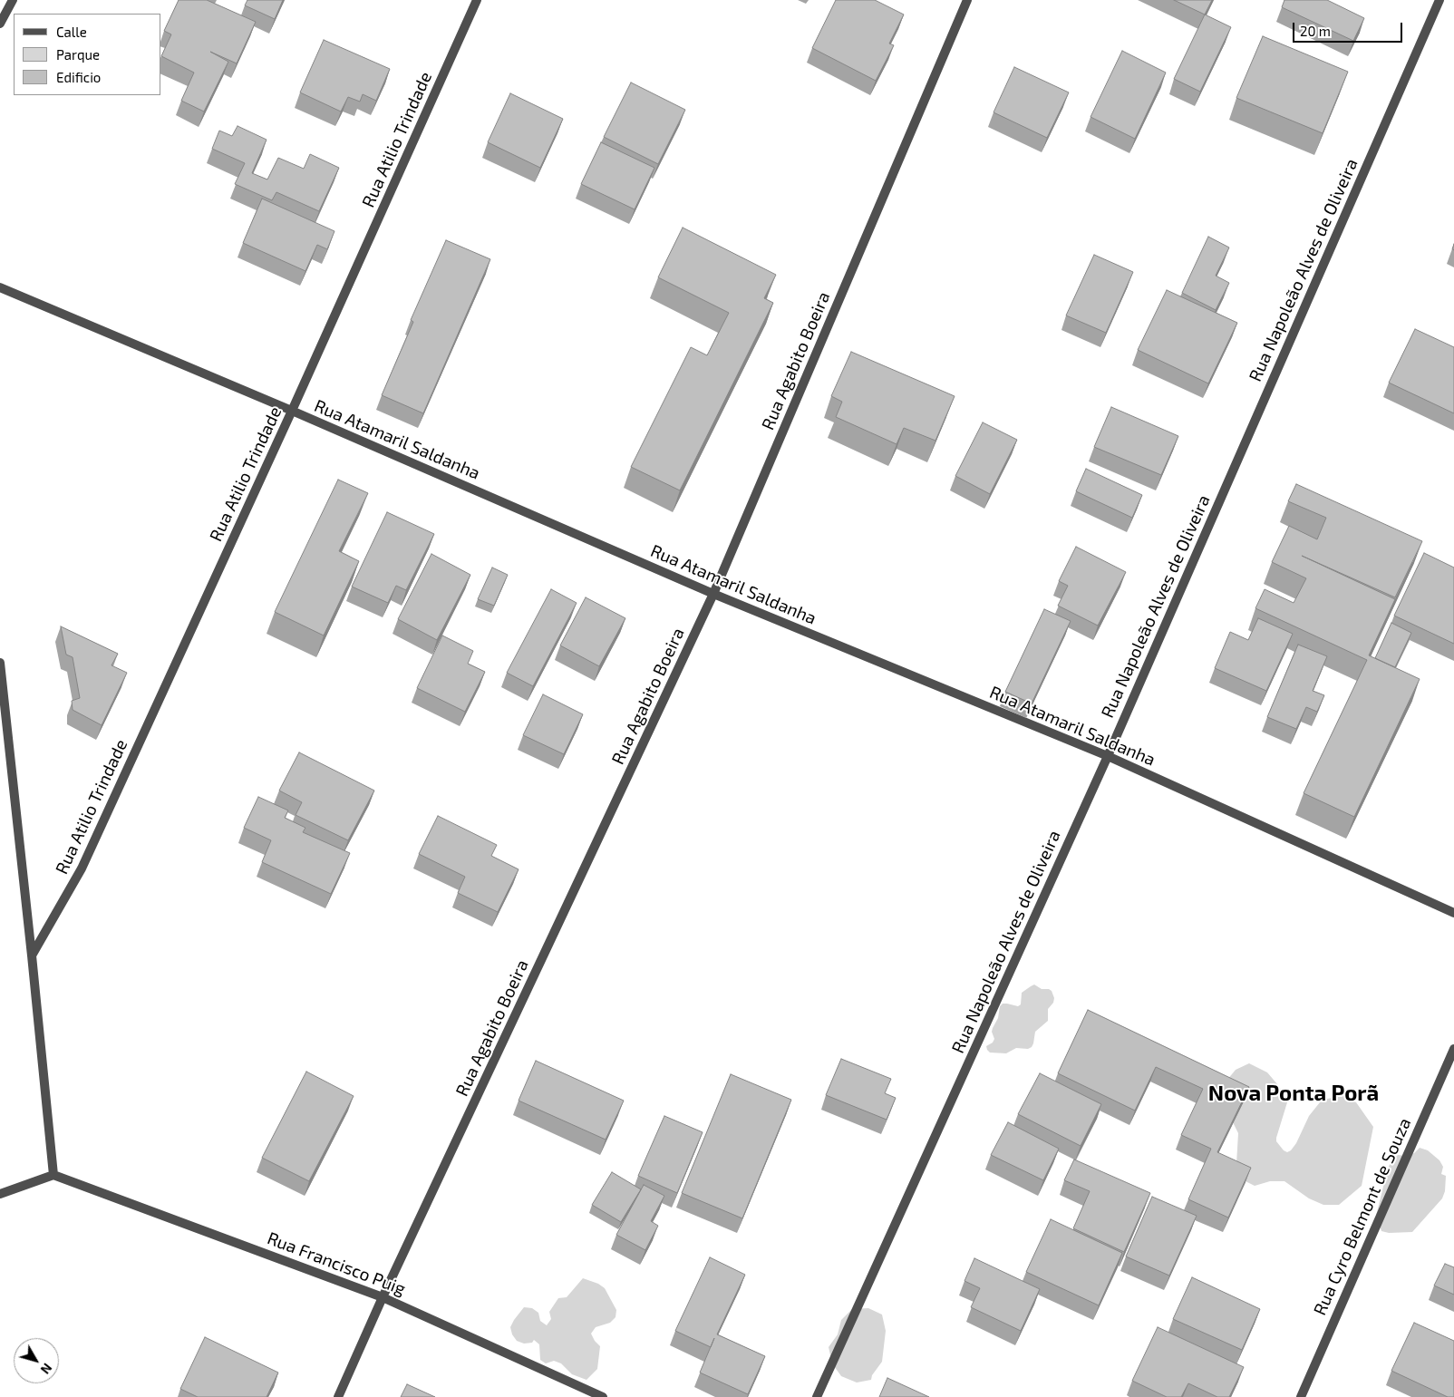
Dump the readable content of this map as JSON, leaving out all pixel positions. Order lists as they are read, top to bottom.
{
  "streets": {
    "street": [
      "Rua Atilio Trindade",
      "Rua Napoleão Alves de Oliveira",
      "Rua Agabito Boeira",
      "Rua Atamaril Saldanha",
      "Rua Cyro Belmont de Souza",
      "Rua Francisco Puig"
    ]
  },
  "crossings": [
    ["Rua Atilio Trindade", "Rua Atamaril Saldanha"],
    ["Rua Napoleão Alves de Oliveira", "Rua Atamaril Saldanha"],
    ["Rua Agabito Boeira", "Rua Atamaril Saldanha"],
    ["Rua Agabito Boeira", "Rua Francisco Puig"]
  ],
  "districts": ["Nova Ponta Porã"],
  "legend": ["Calle", "Parque", "Edificio"],
  "scale_bar": "20 m",
  "north": "bottom right"
}
